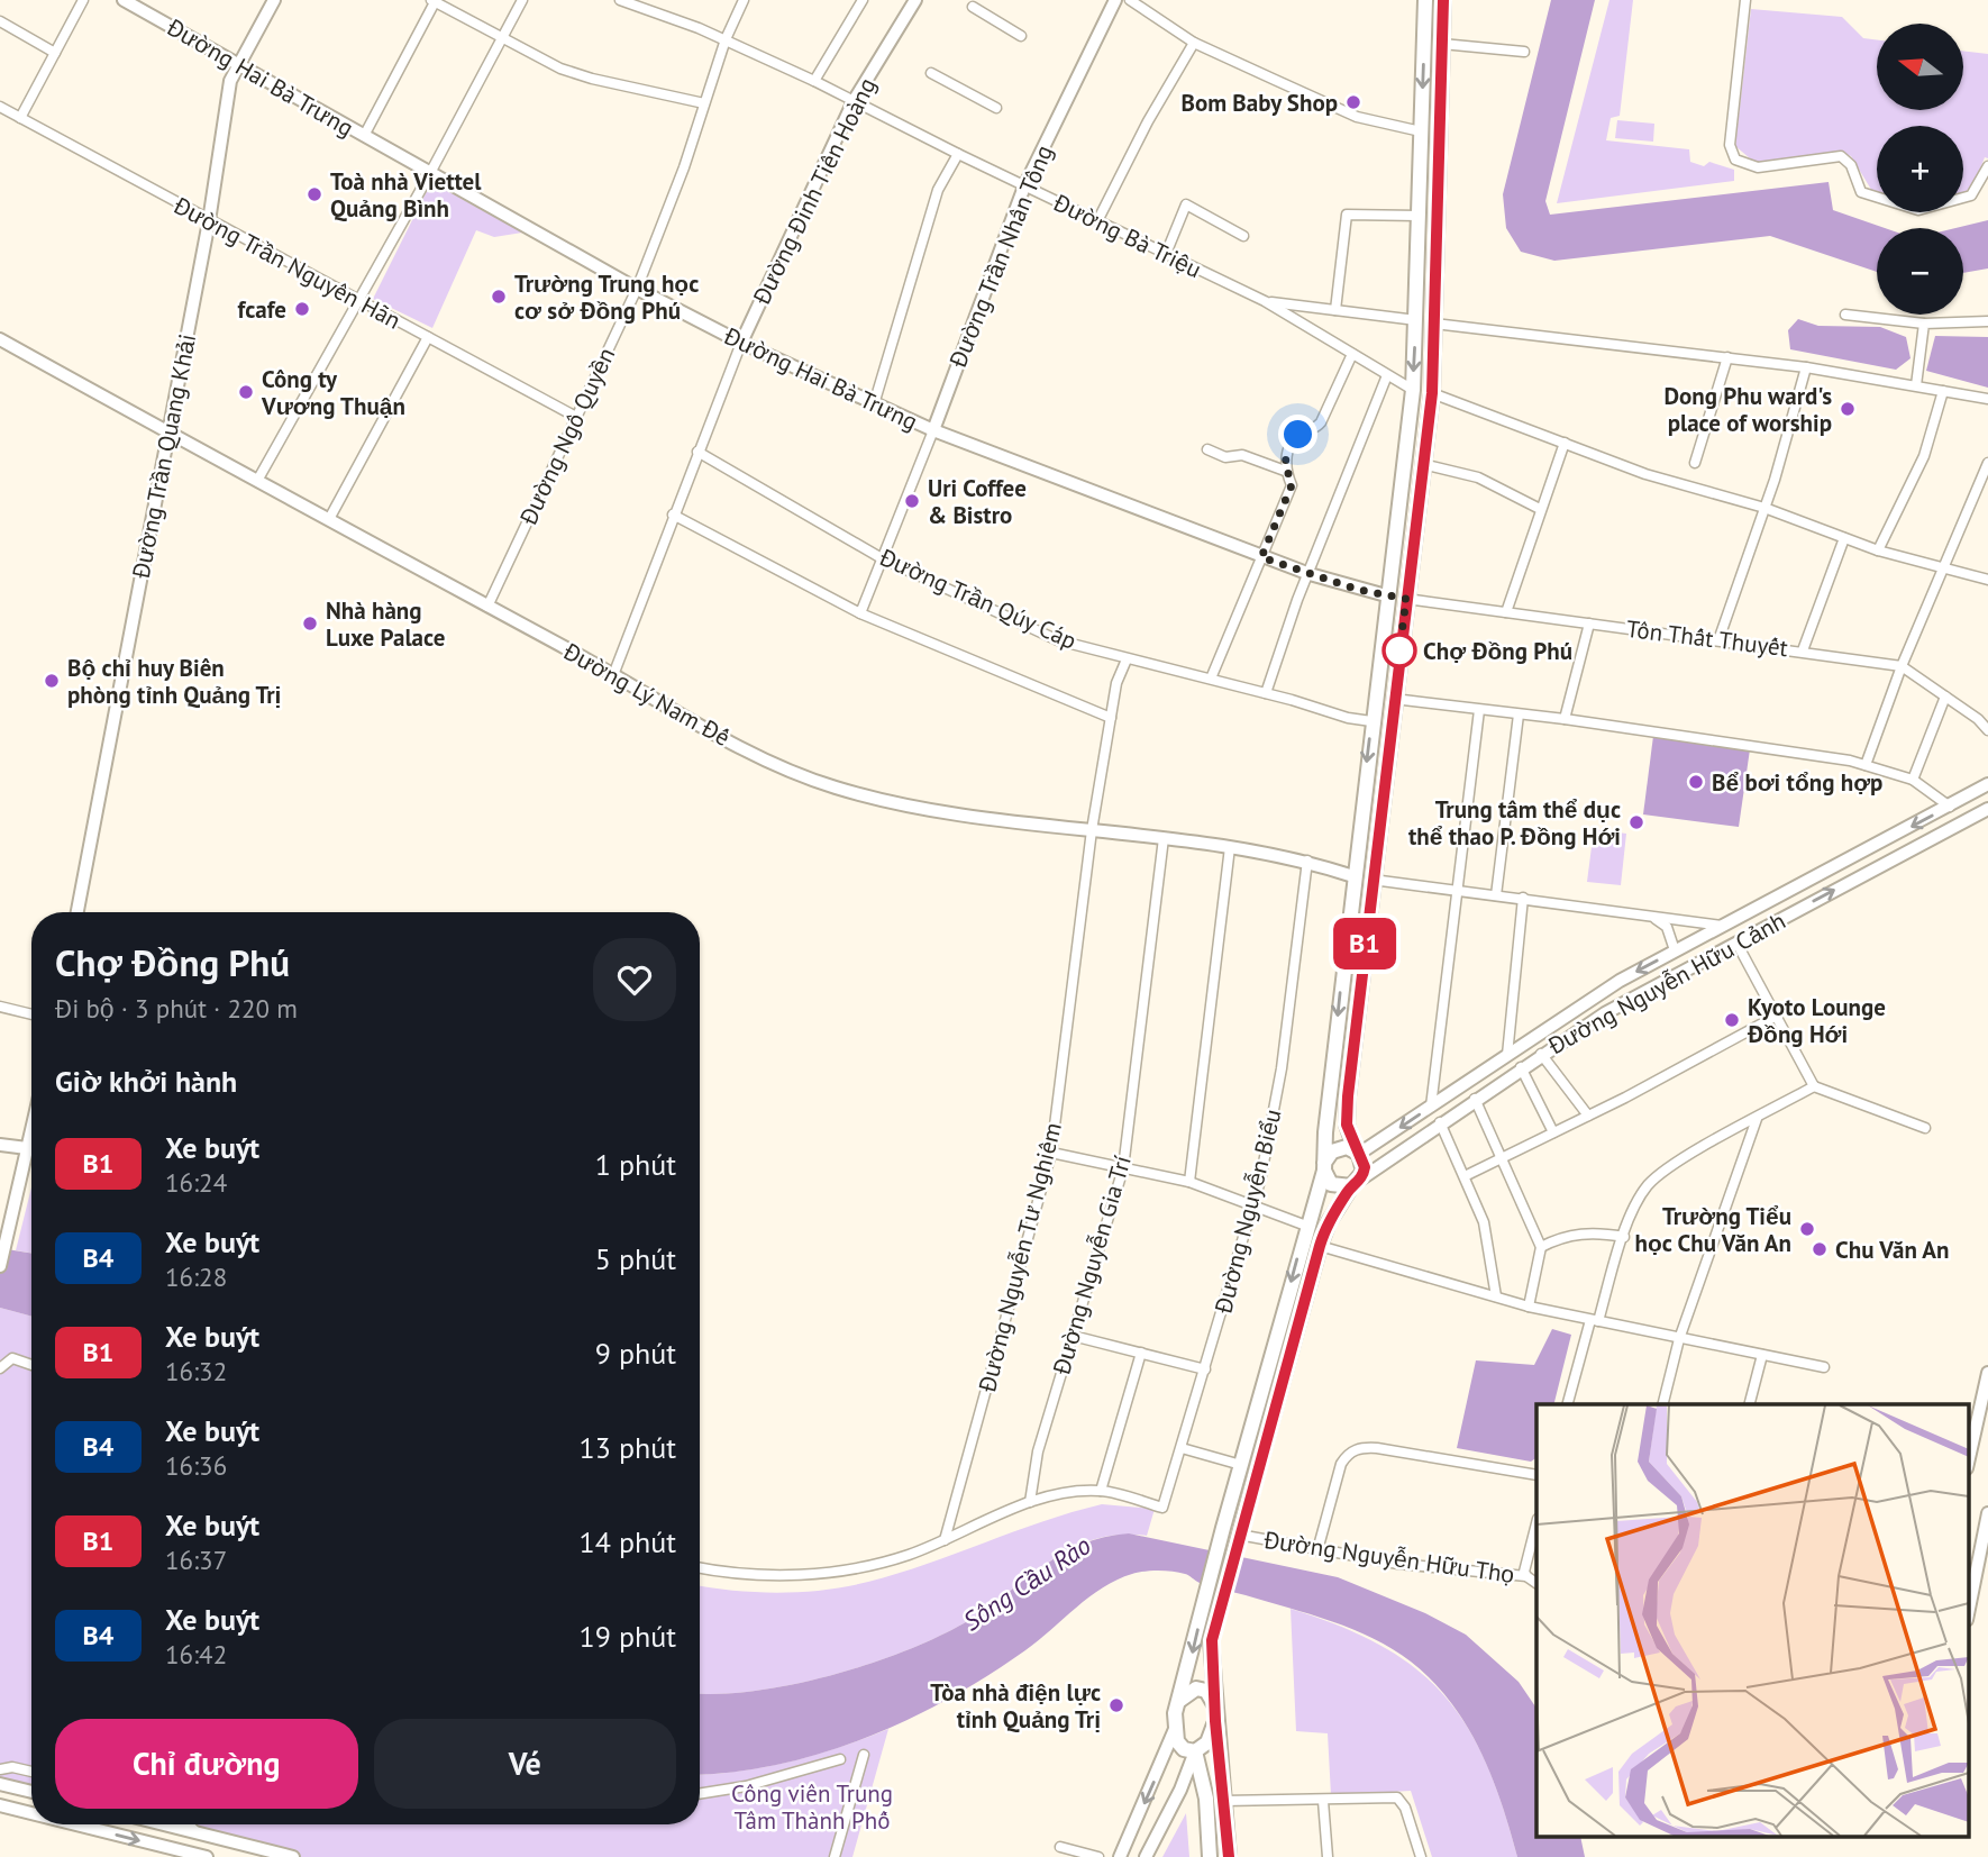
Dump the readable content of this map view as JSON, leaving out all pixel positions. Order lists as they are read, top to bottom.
{
  "streets": {
    "street": [
      "Đường Hai Bà Trưng",
      "Đường Đinh Tiên Hoàng",
      "Đường Bà Triệu",
      "Đường Trần Nhân Tông",
      "Đường Trần Nguyên Hãn",
      "Đường Ngô Quyền",
      "Đường Trần Quang Khải",
      "Đường Trần Qúy Cáp",
      "Tôn Thất Thuyết",
      "Đường Lý Nam Đế",
      "Đường Nguyễn Hữu Cảnh",
      "Đường Nguyễn Biểu",
      "Đường Nguyễn Tư Nghiêm",
      "Đường Nguyễn Gia Trí",
      "Đường Nguyễn Hữu Thọ"
    ]
  },
  "crossings": [
    ["Đường Hai Bà Trưng", "Đường Đinh Tiên Hoàng"],
    ["Đường Hai Bà Trưng", "Đường Trần Nhân Tông"],
    ["Đường Hai Bà Trưng", "Đường Ngô Quyền"],
    ["Đường Hai Bà Trưng", "Đường Trần Quang Khải"],
    ["Đường Đinh Tiên Hoàng", "Đường Bà Triệu"],
    ["Đường Bà Triệu", "Đường Trần Nhân Tông"],
    ["Đường Bà Triệu", "Đường Ngô Quyền"],
    ["Đường Trần Nguyên Hãn", "Đường Ngô Quyền"],
    ["Đường Trần Nguyên Hãn", "Đường Trần Quang Khải"],
    ["Đường Ngô Quyền", "Đường Lý Nam Đế"],
    ["Đường Trần Quang Khải", "Đường Lý Nam Đế"],
    ["Đường Trần Qúy Cáp", "Đường Nguyễn Tư Nghiêm"],
    ["Đường Lý Nam Đế", "Đường Nguyễn Biểu"],
    ["Đường Lý Nam Đế", "Đường Nguyễn Tư Nghiêm"],
    ["Đường Lý Nam Đế", "Đường Nguyễn Gia Trí"]
  ],
  "water": ["Sông Cầu Rào"],
  "parks": ["Công viên Trung Tâm Thành Phố"],
  "places": [
    "Bom Baby Shop",
    "Toà nhà Viettel Quảng Bình",
    "Trường Trung học cơ sở Đồng Phú",
    "fcafe",
    "Công ty Vương Thuận",
    "Dong Phu ward's place of worship",
    "Uri Coffee & Bistro",
    "Nhà hàng Luxe Palace",
    "Chợ Đồng Phú",
    "Bộ chỉ huy Biên phòng tỉnh Quảng Trị",
    "Bể bơi tổng hợp",
    "Trung tâm thể dục thể thao P. Đồng Hới",
    "Kyoto Lounge Đồng Hới",
    "Trường Tiểu học Chu Văn An",
    "Chu Văn An",
    "Tòa nhà điện lực tỉnh Quảng Trị"
  ],
  "lines": ["bus line B1"],
  "north": "left",
  "page": {
    "on_map": "B1",
    "map_buttons": ["+", "−"],
    "heading": [
      ["Chợ Đồng Phú", "Đi bộ · 3 phút · 220 m"],
      "Giờ khởi hành"
    ],
    "list": [
      {
        "mark": "B1",
        "name": "Xe buýt",
        "note": "16:24",
        "value": "1 phút"
      },
      {
        "mark": "B4",
        "name": "Xe buýt",
        "note": "16:28",
        "value": "5 phút"
      },
      {
        "mark": "B1",
        "name": "Xe buýt",
        "note": "16:32",
        "value": "9 phút"
      },
      {
        "mark": "B4",
        "name": "Xe buýt",
        "note": "16:36",
        "value": "13 phút"
      },
      {
        "mark": "B1",
        "name": "Xe buýt",
        "note": "16:37",
        "value": "14 phút"
      },
      {
        "mark": "B4",
        "name": "Xe buýt",
        "note": "16:42",
        "value": "19 phút"
      }
    ],
    "buttons": ["Chỉ đường", "Vé"]
  }
}
